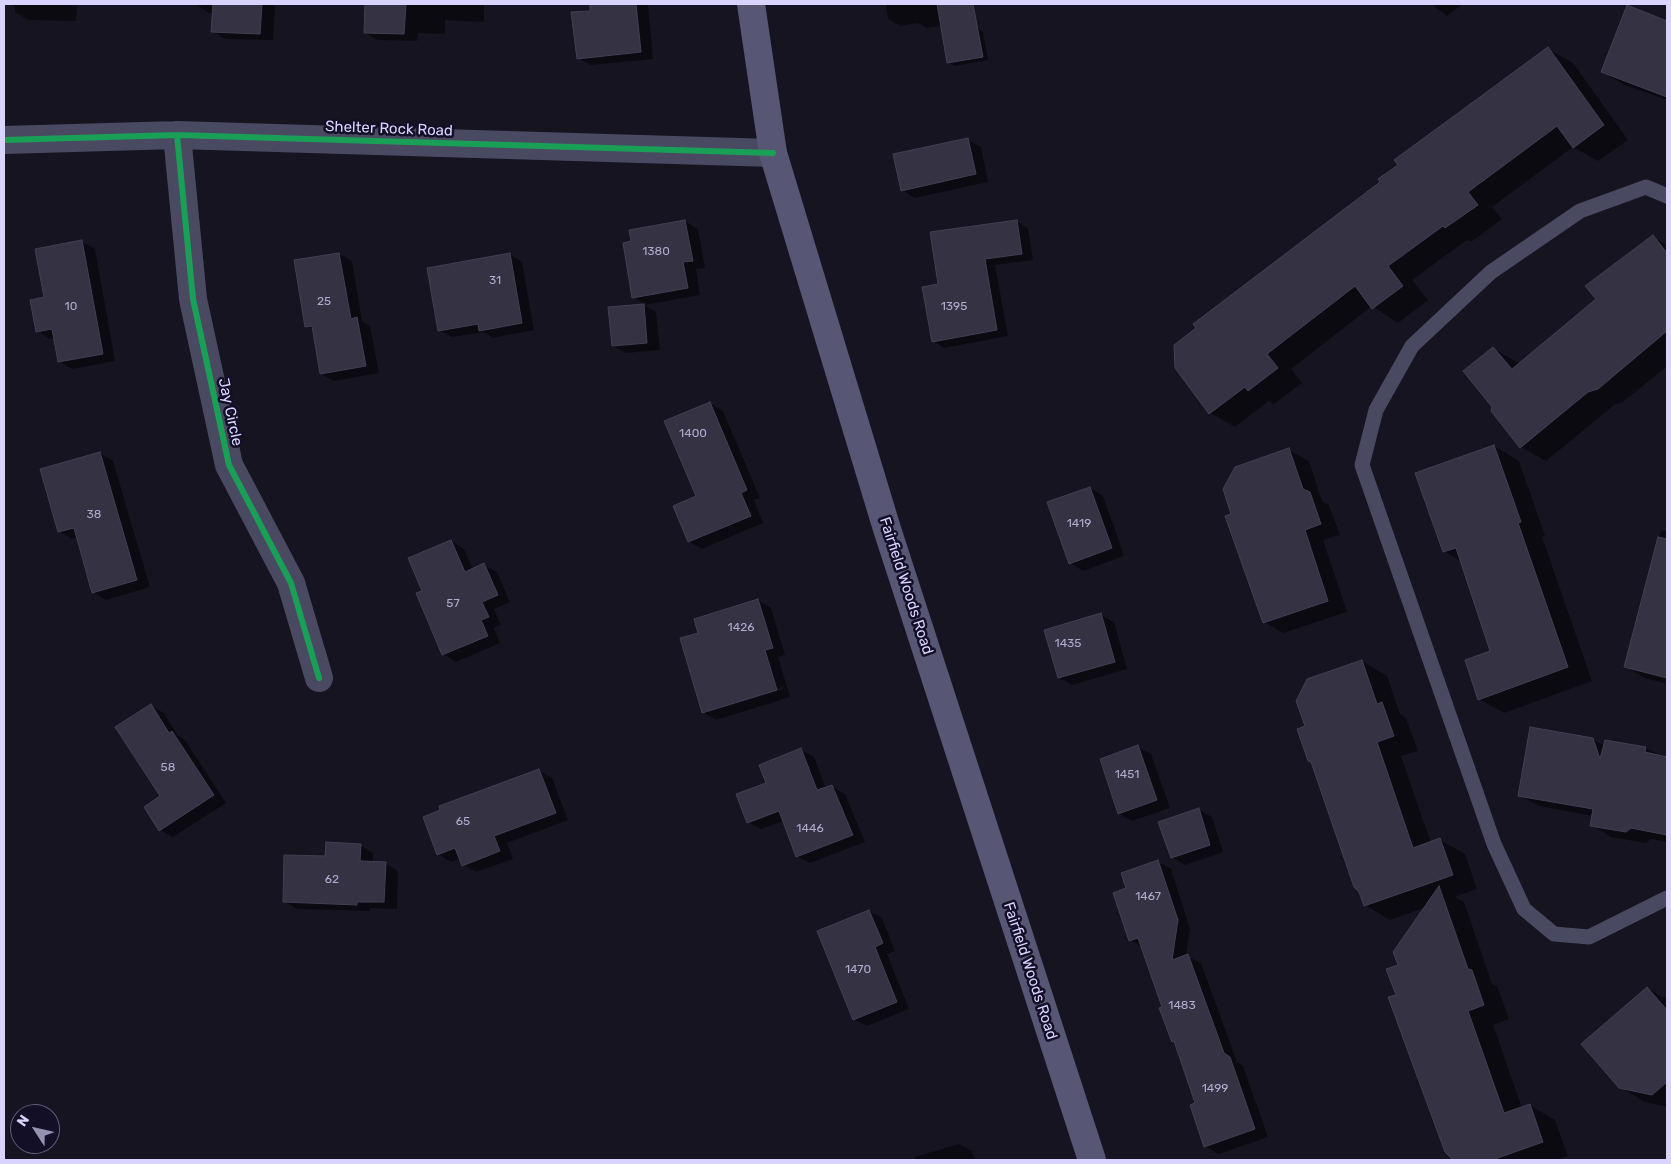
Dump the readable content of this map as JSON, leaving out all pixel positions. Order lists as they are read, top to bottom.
{
  "streets": {
    "main road": ["Fairfield Woods Road"],
    "street": ["Shelter Rock Road", "Jay Circle"]
  },
  "crossings": [
    ["Shelter Rock Road", "Jay Circle"],
    ["Shelter Rock Road", "Fairfield Woods Road"]
  ],
  "house_numbers": [
    "1380",
    "31",
    "25",
    "10",
    "1395",
    "1400",
    "38",
    "1419",
    "57",
    "1426",
    "1435",
    "58",
    "1451",
    "65",
    "1446",
    "62",
    "1467",
    "1470",
    "1483",
    "1499"
  ],
  "north": "top left"
}
